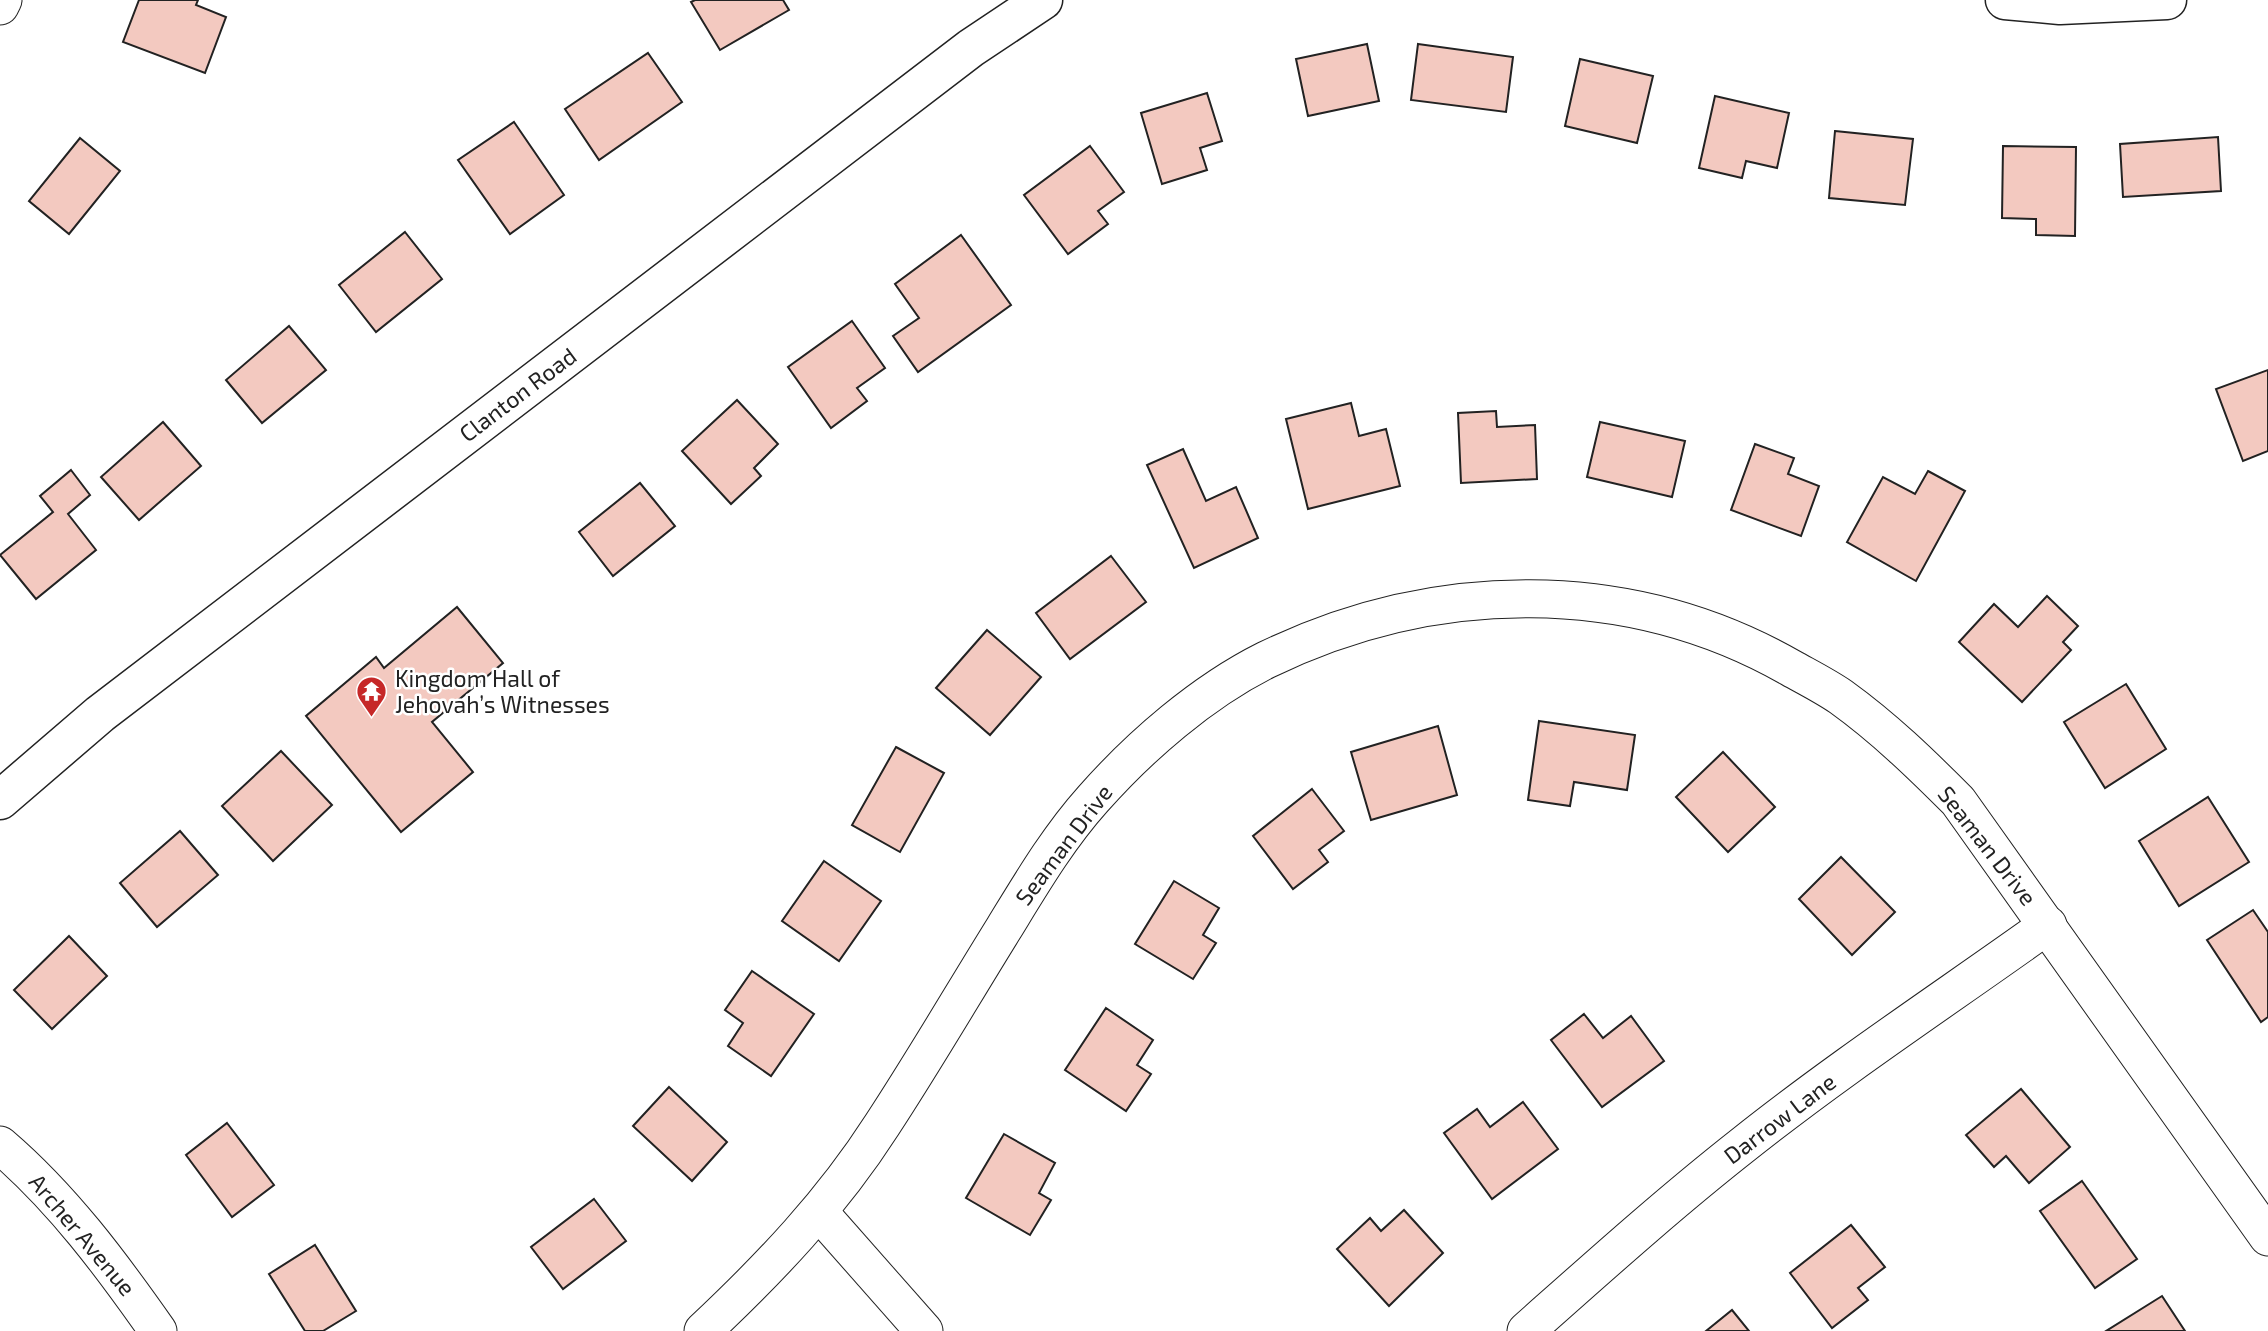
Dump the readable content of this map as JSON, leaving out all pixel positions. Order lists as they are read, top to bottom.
{
  "streets": {
    "main road": ["Clanton Road"],
    "street": ["Seaman Drive", "Darrow Lane", "Archer Avenue"]
  },
  "crossings": [
    ["Seaman Drive", "Darrow Lane"]
  ],
  "places": {
    "temple": ["Kingdom Hall of Jehovah’s Witnesses"]
  }
}
